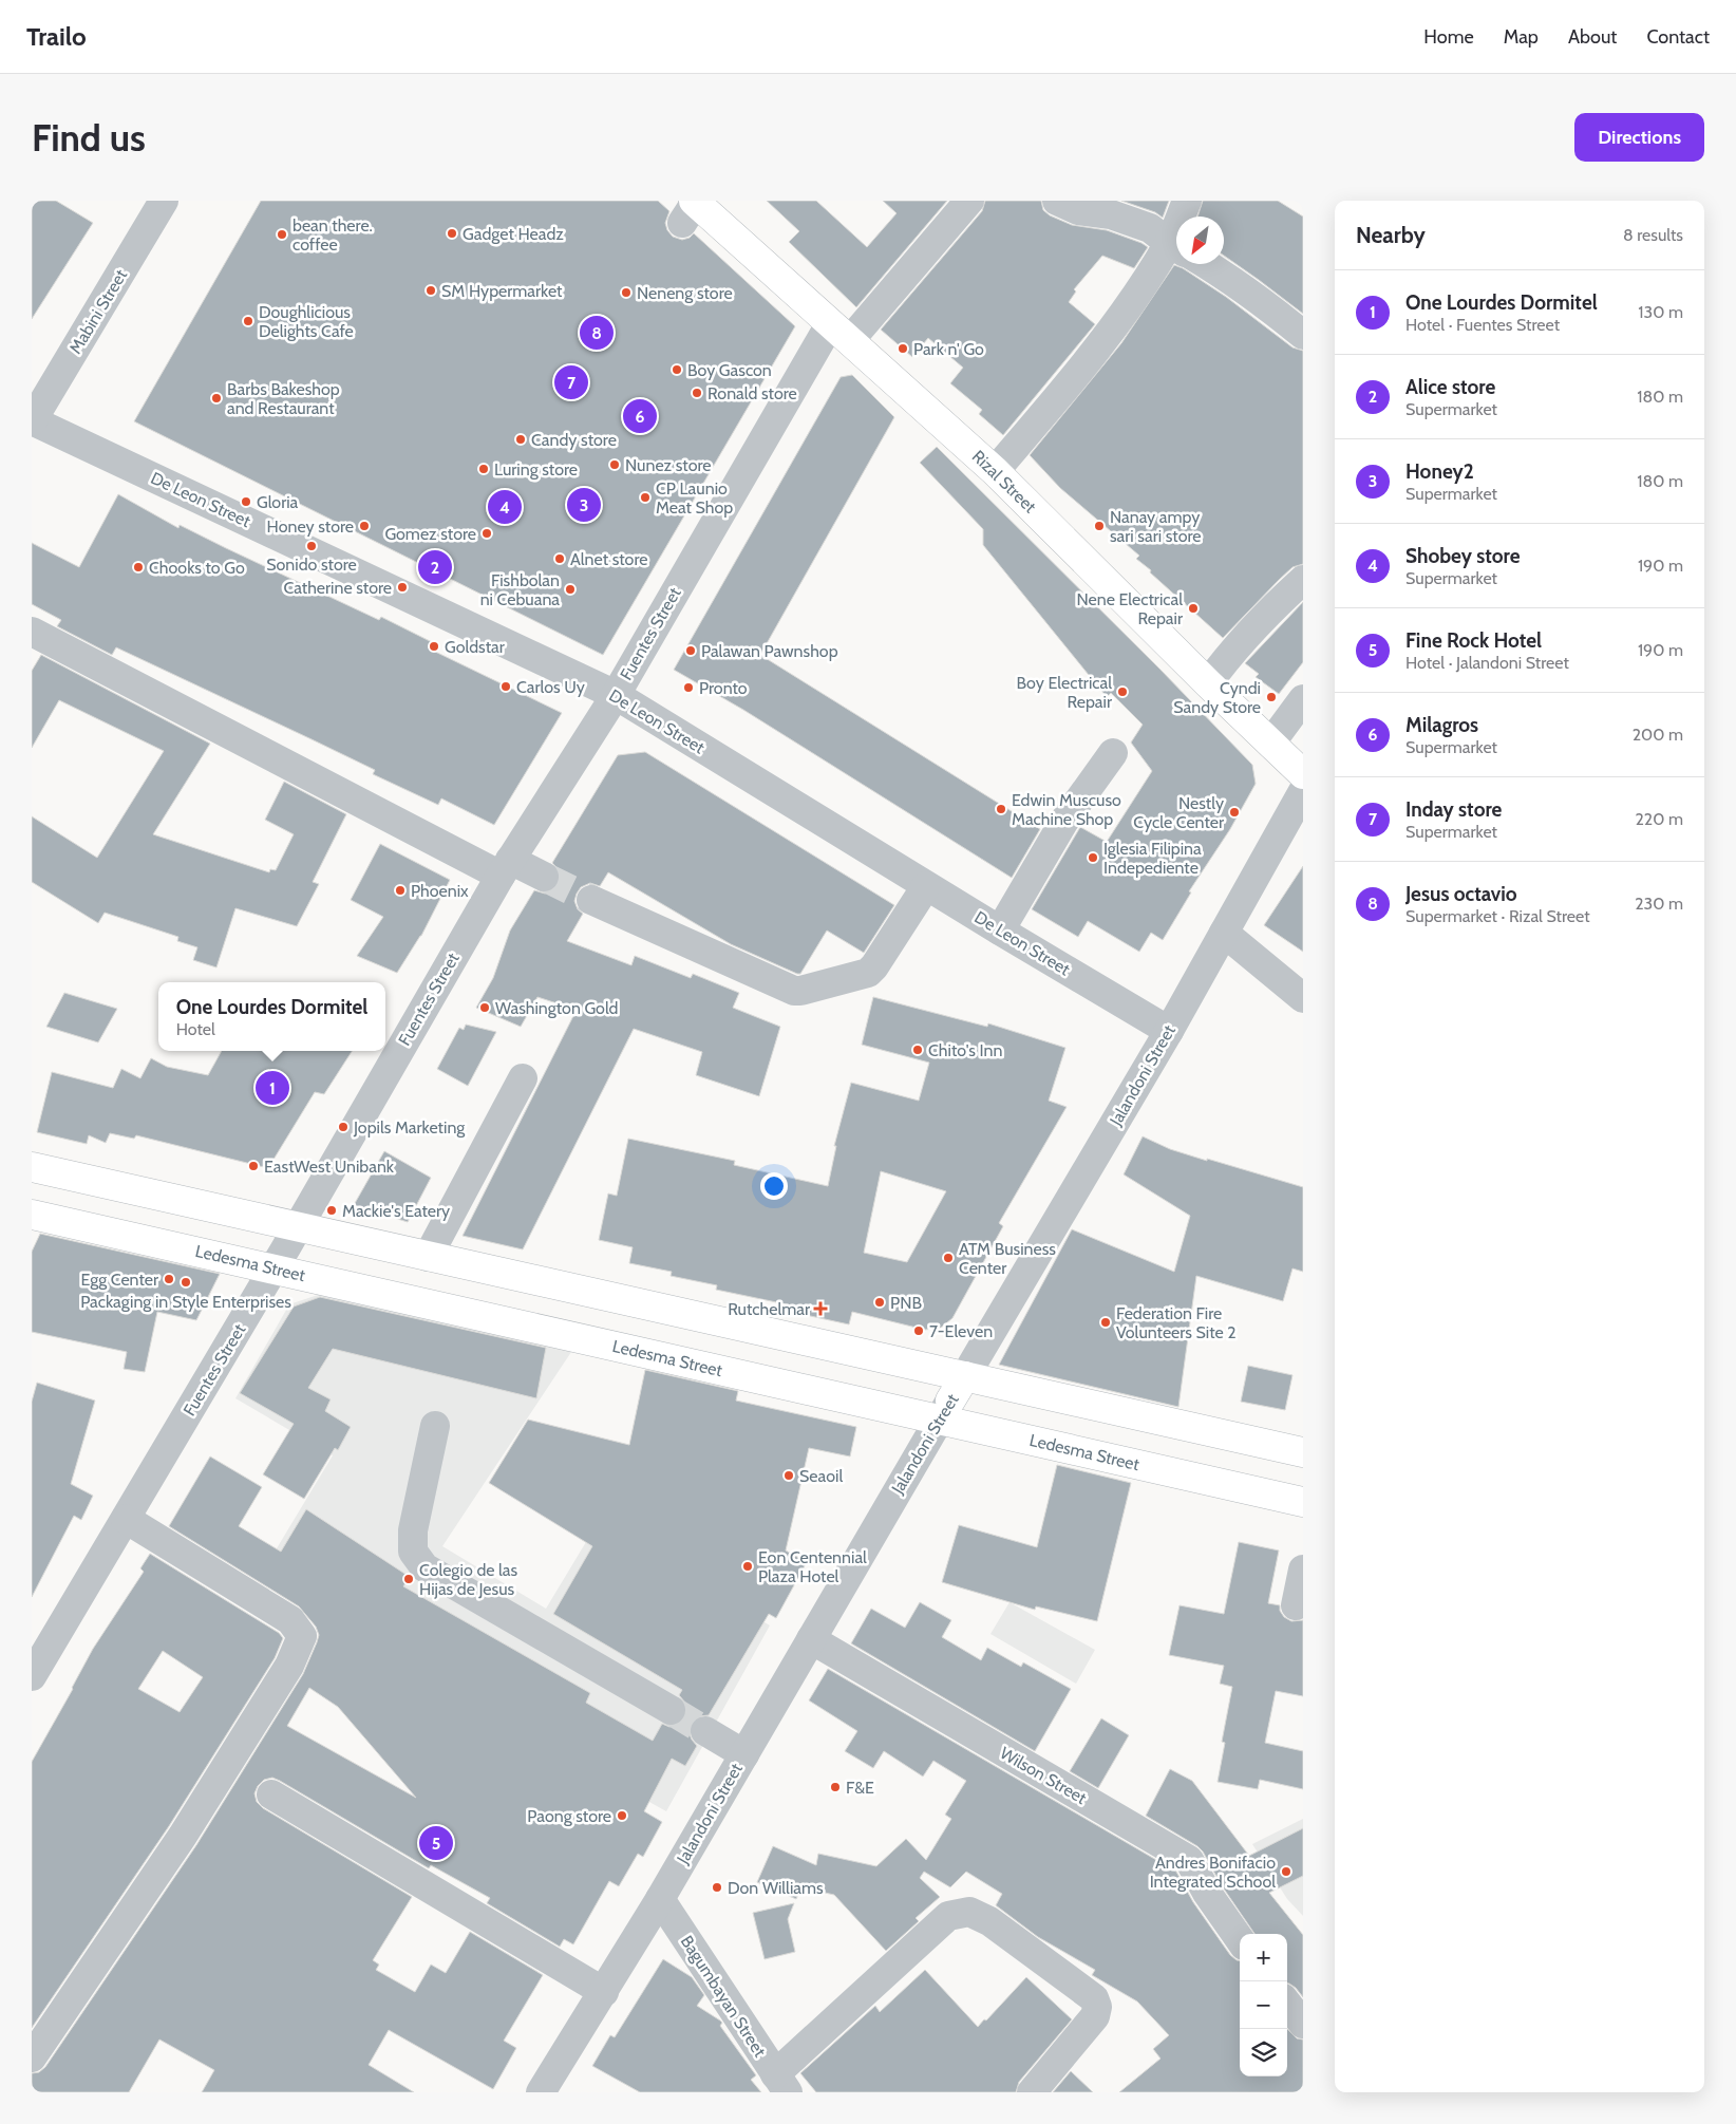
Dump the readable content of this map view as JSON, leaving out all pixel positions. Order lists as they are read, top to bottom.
{
  "streets": {
    "main road": ["Rizal Street", "Jalandoni Street", "Ledesma Street"],
    "street": [
      "Mabini Street",
      "De Leon Street",
      "Fuentes Street",
      "Wilson Street",
      "Bagumbayan Street"
    ]
  },
  "crossings": [
    ["Mabini Street", "De Leon Street"],
    ["Rizal Street", "Fuentes Street"],
    ["De Leon Street", "Fuentes Street"],
    ["De Leon Street", "Jalandoni Street"],
    ["Fuentes Street", "Ledesma Street"],
    ["Jalandoni Street", "Ledesma Street"],
    ["Jalandoni Street", "Wilson Street"],
    ["Jalandoni Street", "Bagumbayan Street"]
  ],
  "places": {
    "other": [
      "Gadget Headz",
      "bean there. coffee",
      "SM Hypermarket",
      "Neneng store",
      "Doughlicious Delights Cafe",
      "Park n' Go",
      "Boy Gascon",
      "Ronald store",
      "Barbs Bakeshop and Restaurant",
      "Candy store",
      "Nunez store",
      "Luring store",
      "CP Launio Meat Shop",
      "Gloria",
      "Honey store",
      "Nanay ampy sari sari store",
      "Gomez store",
      "Sonido store",
      "Alnet store",
      "Chooks to Go",
      "Catherine store",
      "Fishbolan ni Cebuana",
      "Nene Electrical Repair",
      "Goldstar",
      "Palawan Pawnshop",
      "Carlos Uy",
      "Pronto",
      "Boy Electrical Repair",
      "Cyndi Sandy Store",
      "Edwin Muscuso Machine Shop",
      "Nestly Cycle Center",
      "Iglesia Filipina Indepediente",
      "Phoenix",
      "Washington Gold",
      "Chito's Inn",
      "Jopils Marketing",
      "EastWest Unibank",
      "Mackie's Eatery",
      "ATM Business Center",
      "Egg Center",
      "Packaging in Style Enterprises",
      "PNB",
      "Federation Fire Volunteers Site 2",
      "7-Eleven",
      "Seaoil",
      "Eon Centennial Plaza Hotel",
      "Colegio de las Hijas de Jesus",
      "F&E",
      "Paong store",
      "Andres Bonifacio Integrated School",
      "Don Williams"
    ],
    "health": ["Rutchelmar"]
  },
  "north": "bottom left",
  "page": {
    "header": "Trailo",
    "nav": [
      "Home",
      "Map",
      "About",
      "Contact"
    ],
    "buttons": "Directions",
    "title": "Find us",
    "heading": ["Nearby", "8 results"],
    "list": [
      {
        "mark": "1",
        "name": "One Lourdes Dormitel",
        "note": "Hotel · Fuentes Street",
        "value": "130 m"
      },
      {
        "mark": "2",
        "name": "Alice store",
        "note": "Supermarket",
        "value": "180 m"
      },
      {
        "mark": "3",
        "name": "Honey2",
        "note": "Supermarket",
        "value": "180 m"
      },
      {
        "mark": "4",
        "name": "Shobey store",
        "note": "Supermarket",
        "value": "190 m"
      },
      {
        "mark": "5",
        "name": "Fine Rock Hotel",
        "note": "Hotel · Jalandoni Street",
        "value": "190 m"
      },
      {
        "mark": "6",
        "name": "Milagros",
        "note": "Supermarket",
        "value": "200 m"
      },
      {
        "mark": "7",
        "name": "Inday store",
        "note": "Supermarket",
        "value": "220 m"
      },
      {
        "mark": "8",
        "name": "Jesus octavio",
        "note": "Supermarket · Rizal Street",
        "value": "230 m"
      }
    ],
    "pins": [
      "8",
      "7",
      "6",
      "3",
      "4",
      "2",
      "1",
      "5"
    ],
    "popup": ["One Lourdes Dormitel", "Hotel"],
    "map_buttons": ["+", "−"]
  }
}
